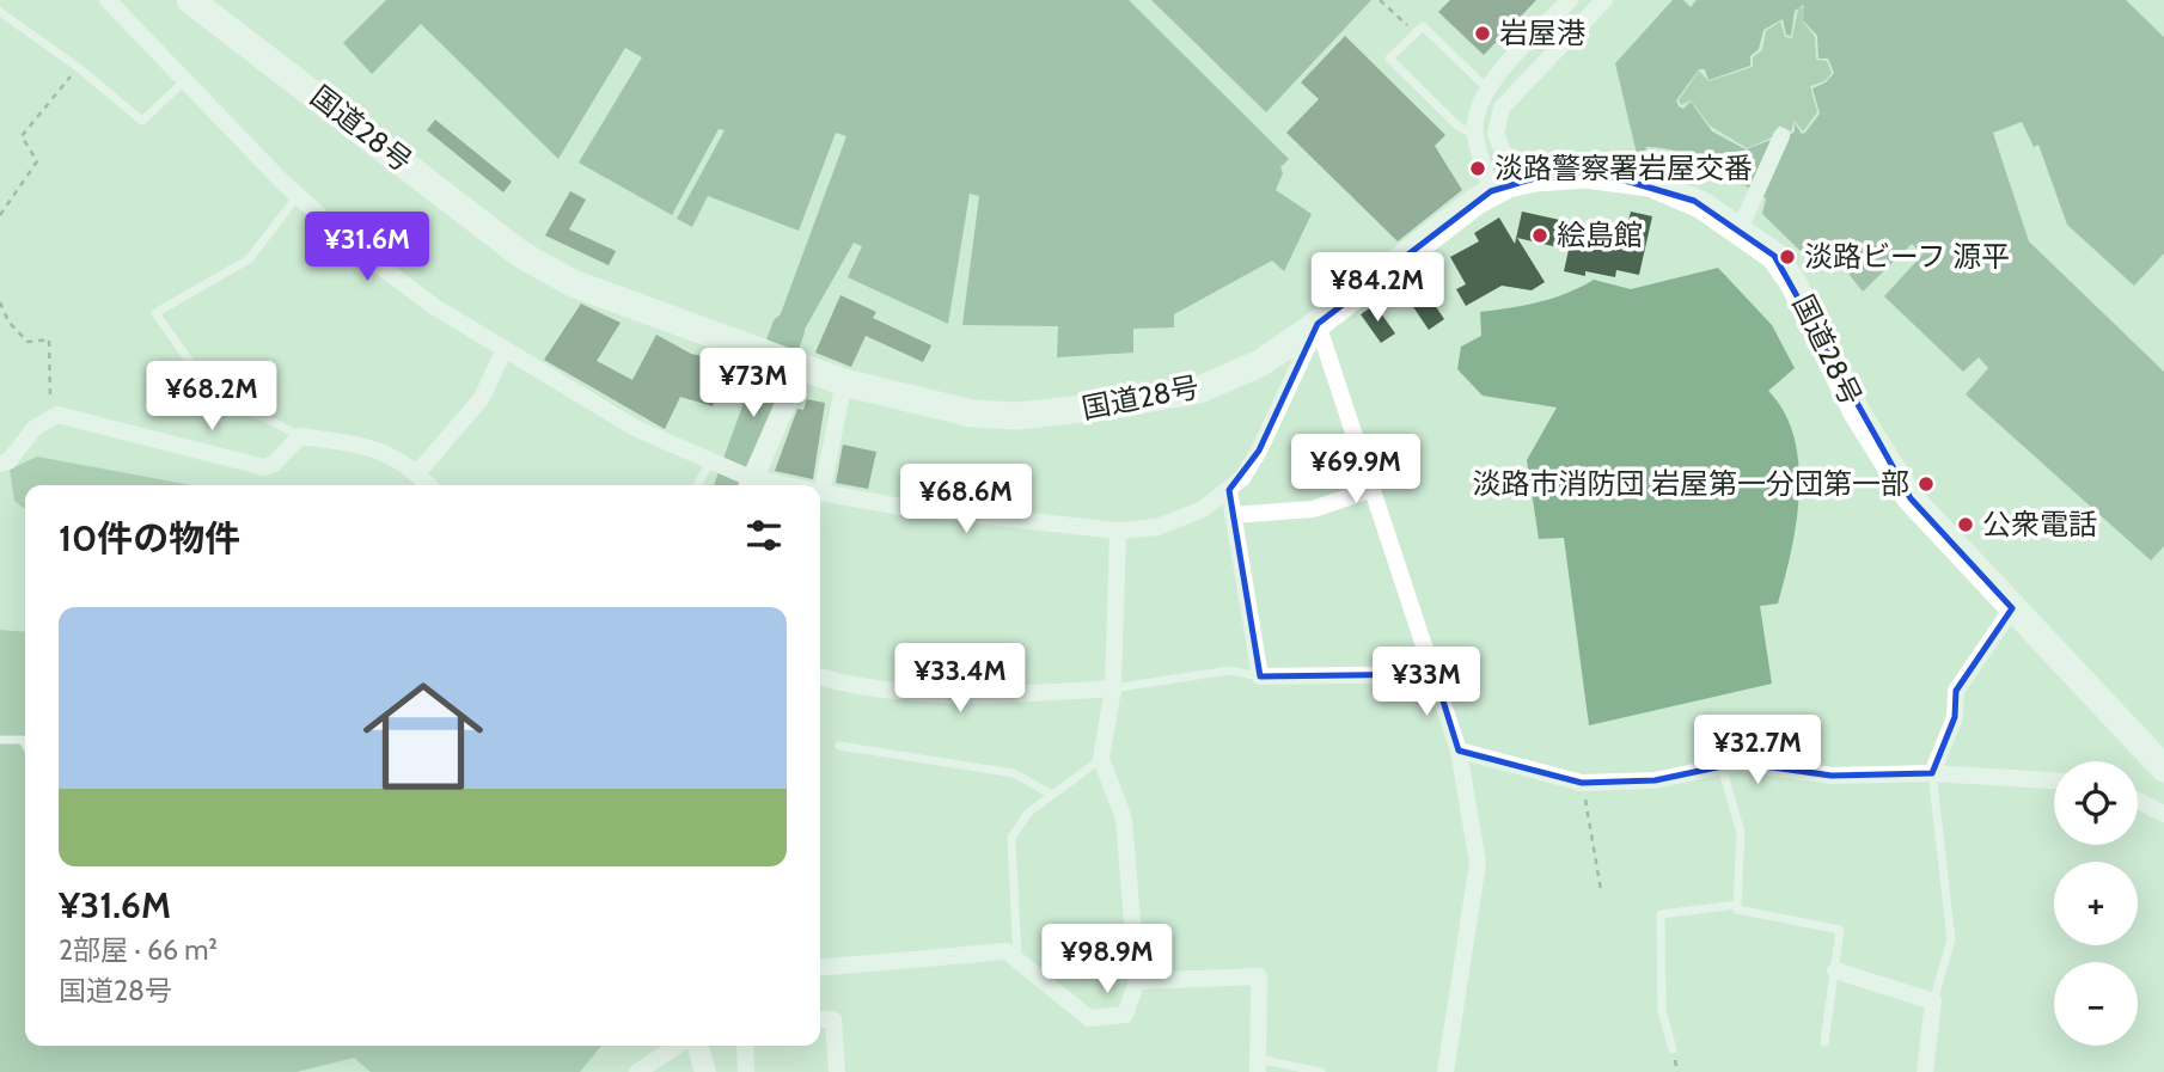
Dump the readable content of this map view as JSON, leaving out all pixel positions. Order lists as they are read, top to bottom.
{
  "streets": {
    "highway": ["国道28号"]
  },
  "places": [
    "岩屋港",
    "淡路警察署岩屋交番",
    "絵島館",
    "淡路ビーフ 源平",
    "淡路市消防団 岩屋第一分団第一部",
    "公衆電話"
  ],
  "page": {
    "price": [
      "¥31.6M",
      "¥84.2M",
      "¥73M",
      "¥68.2M",
      "¥69.9M",
      "¥68.6M",
      "¥33.4M",
      "¥33M",
      "¥32.7M",
      "¥98.9M"
    ],
    "heading": "10件の物件",
    "list": [
      {
        "name": "¥31.6M",
        "note": "2部屋 · 66 m² · 国道28号"
      }
    ],
    "map_buttons": ["+", "−"]
  }
}
